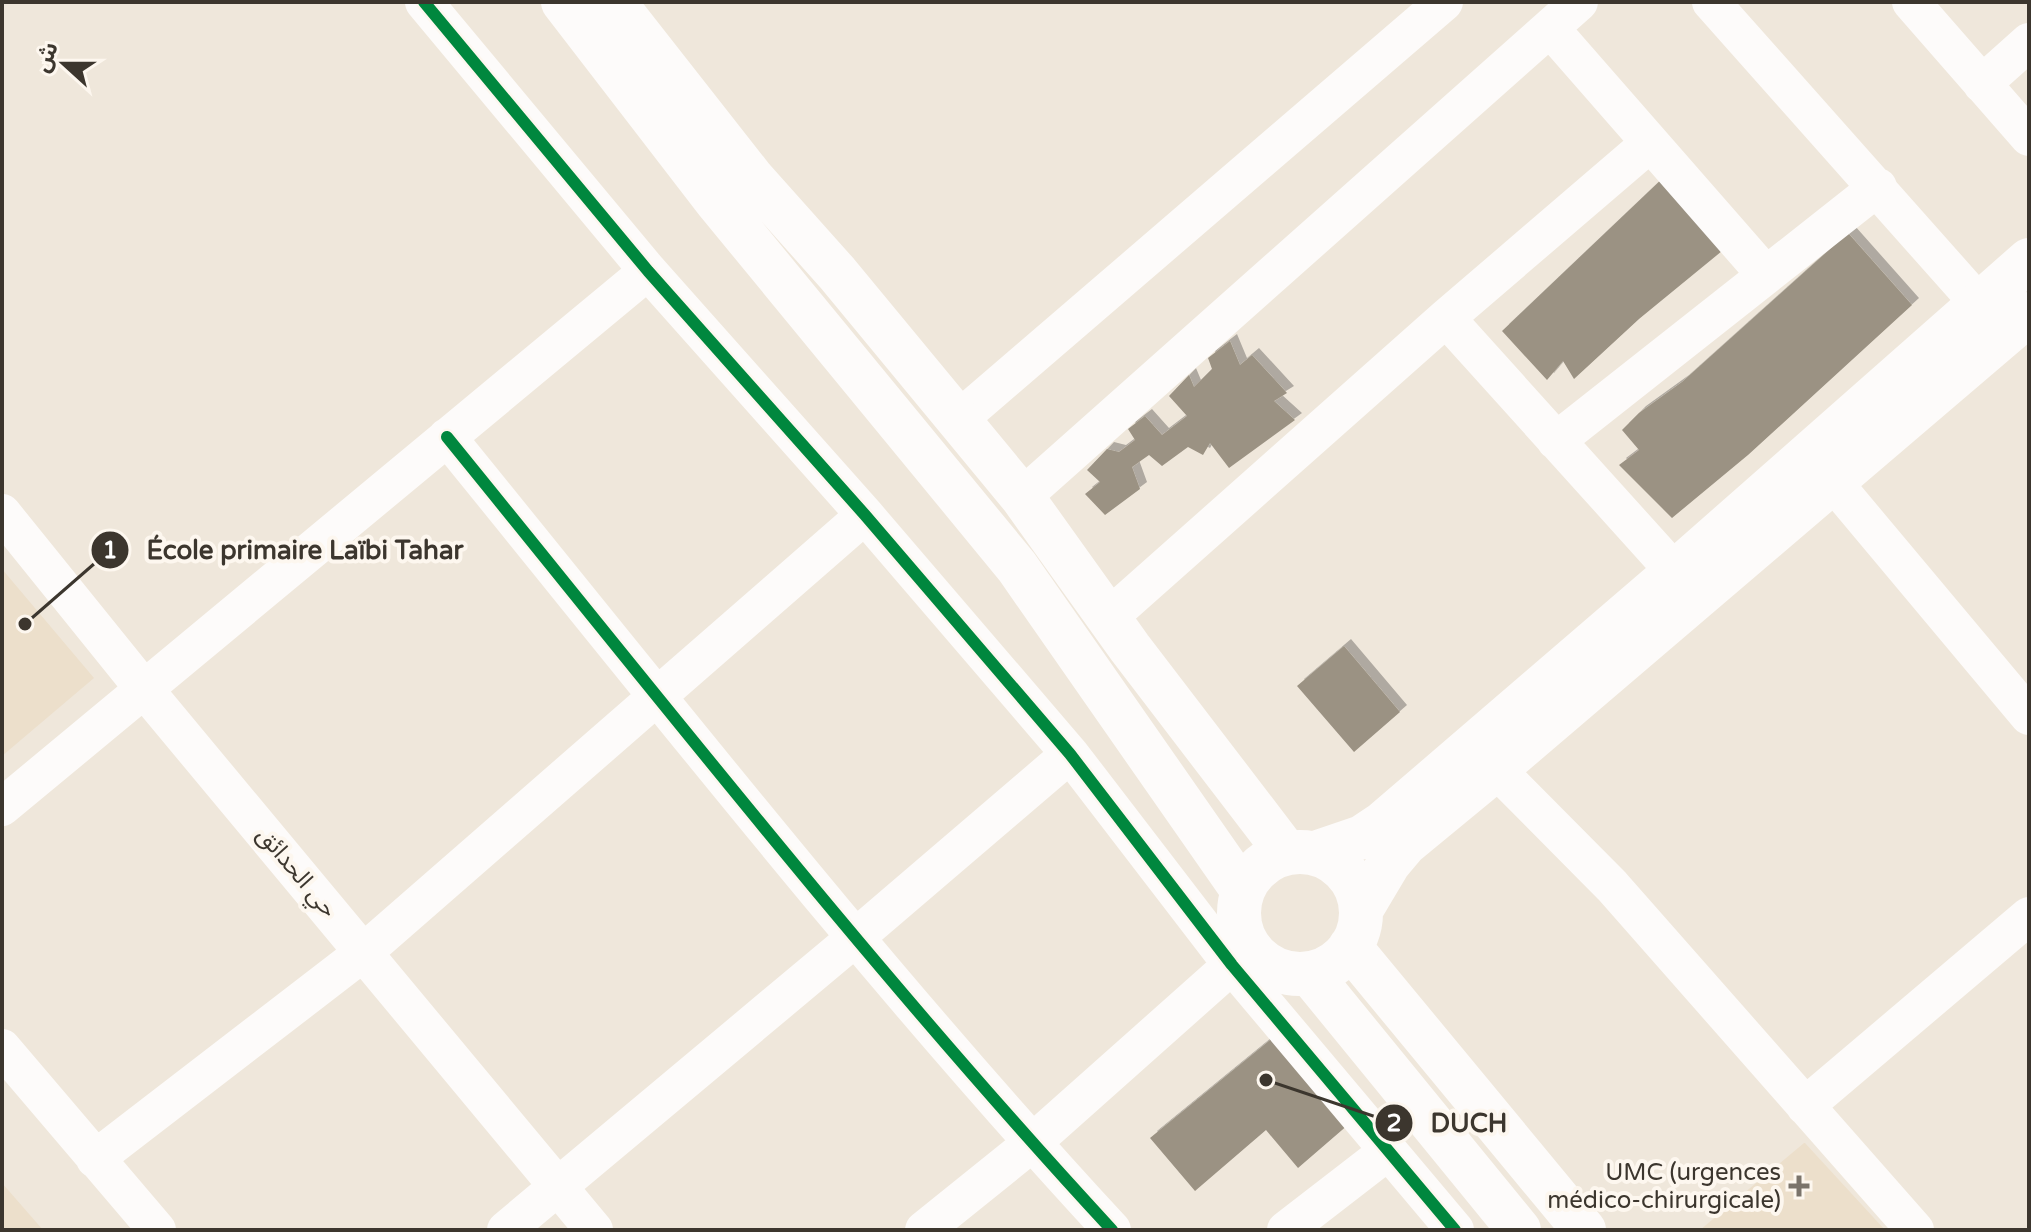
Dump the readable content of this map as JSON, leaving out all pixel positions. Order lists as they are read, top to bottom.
{
  "streets": {
    "street": ["حي الحدائق"]
  },
  "places": {
    "other": ["École primaire Laïbi Tahar", "DUCH"],
    "health": ["UMC (urgences médico-chirurgicale)"]
  },
  "north": "left"
}
